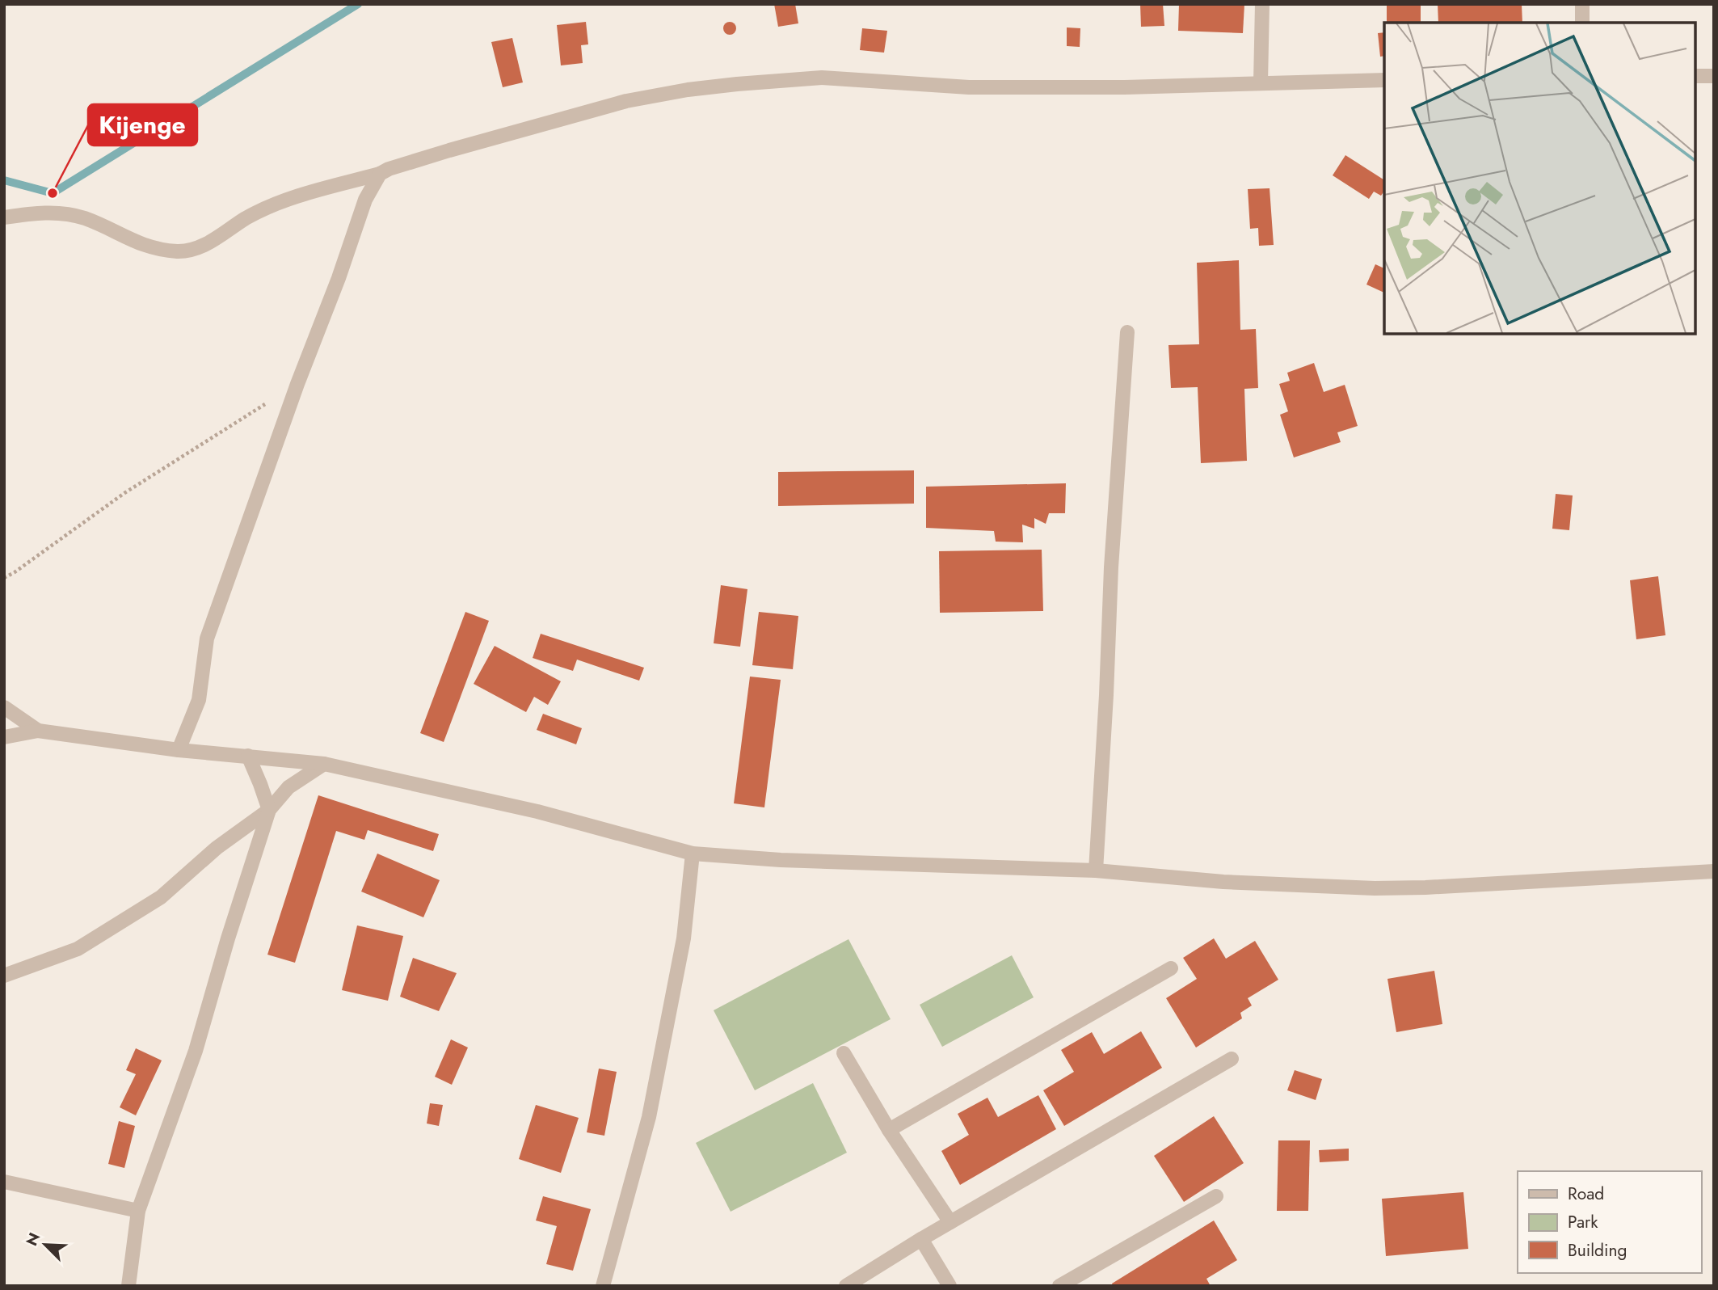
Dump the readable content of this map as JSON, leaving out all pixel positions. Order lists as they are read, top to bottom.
{
  "places": ["Kijenge"],
  "legend": ["Road", "Park", "Building"],
  "north": "top left"
}
